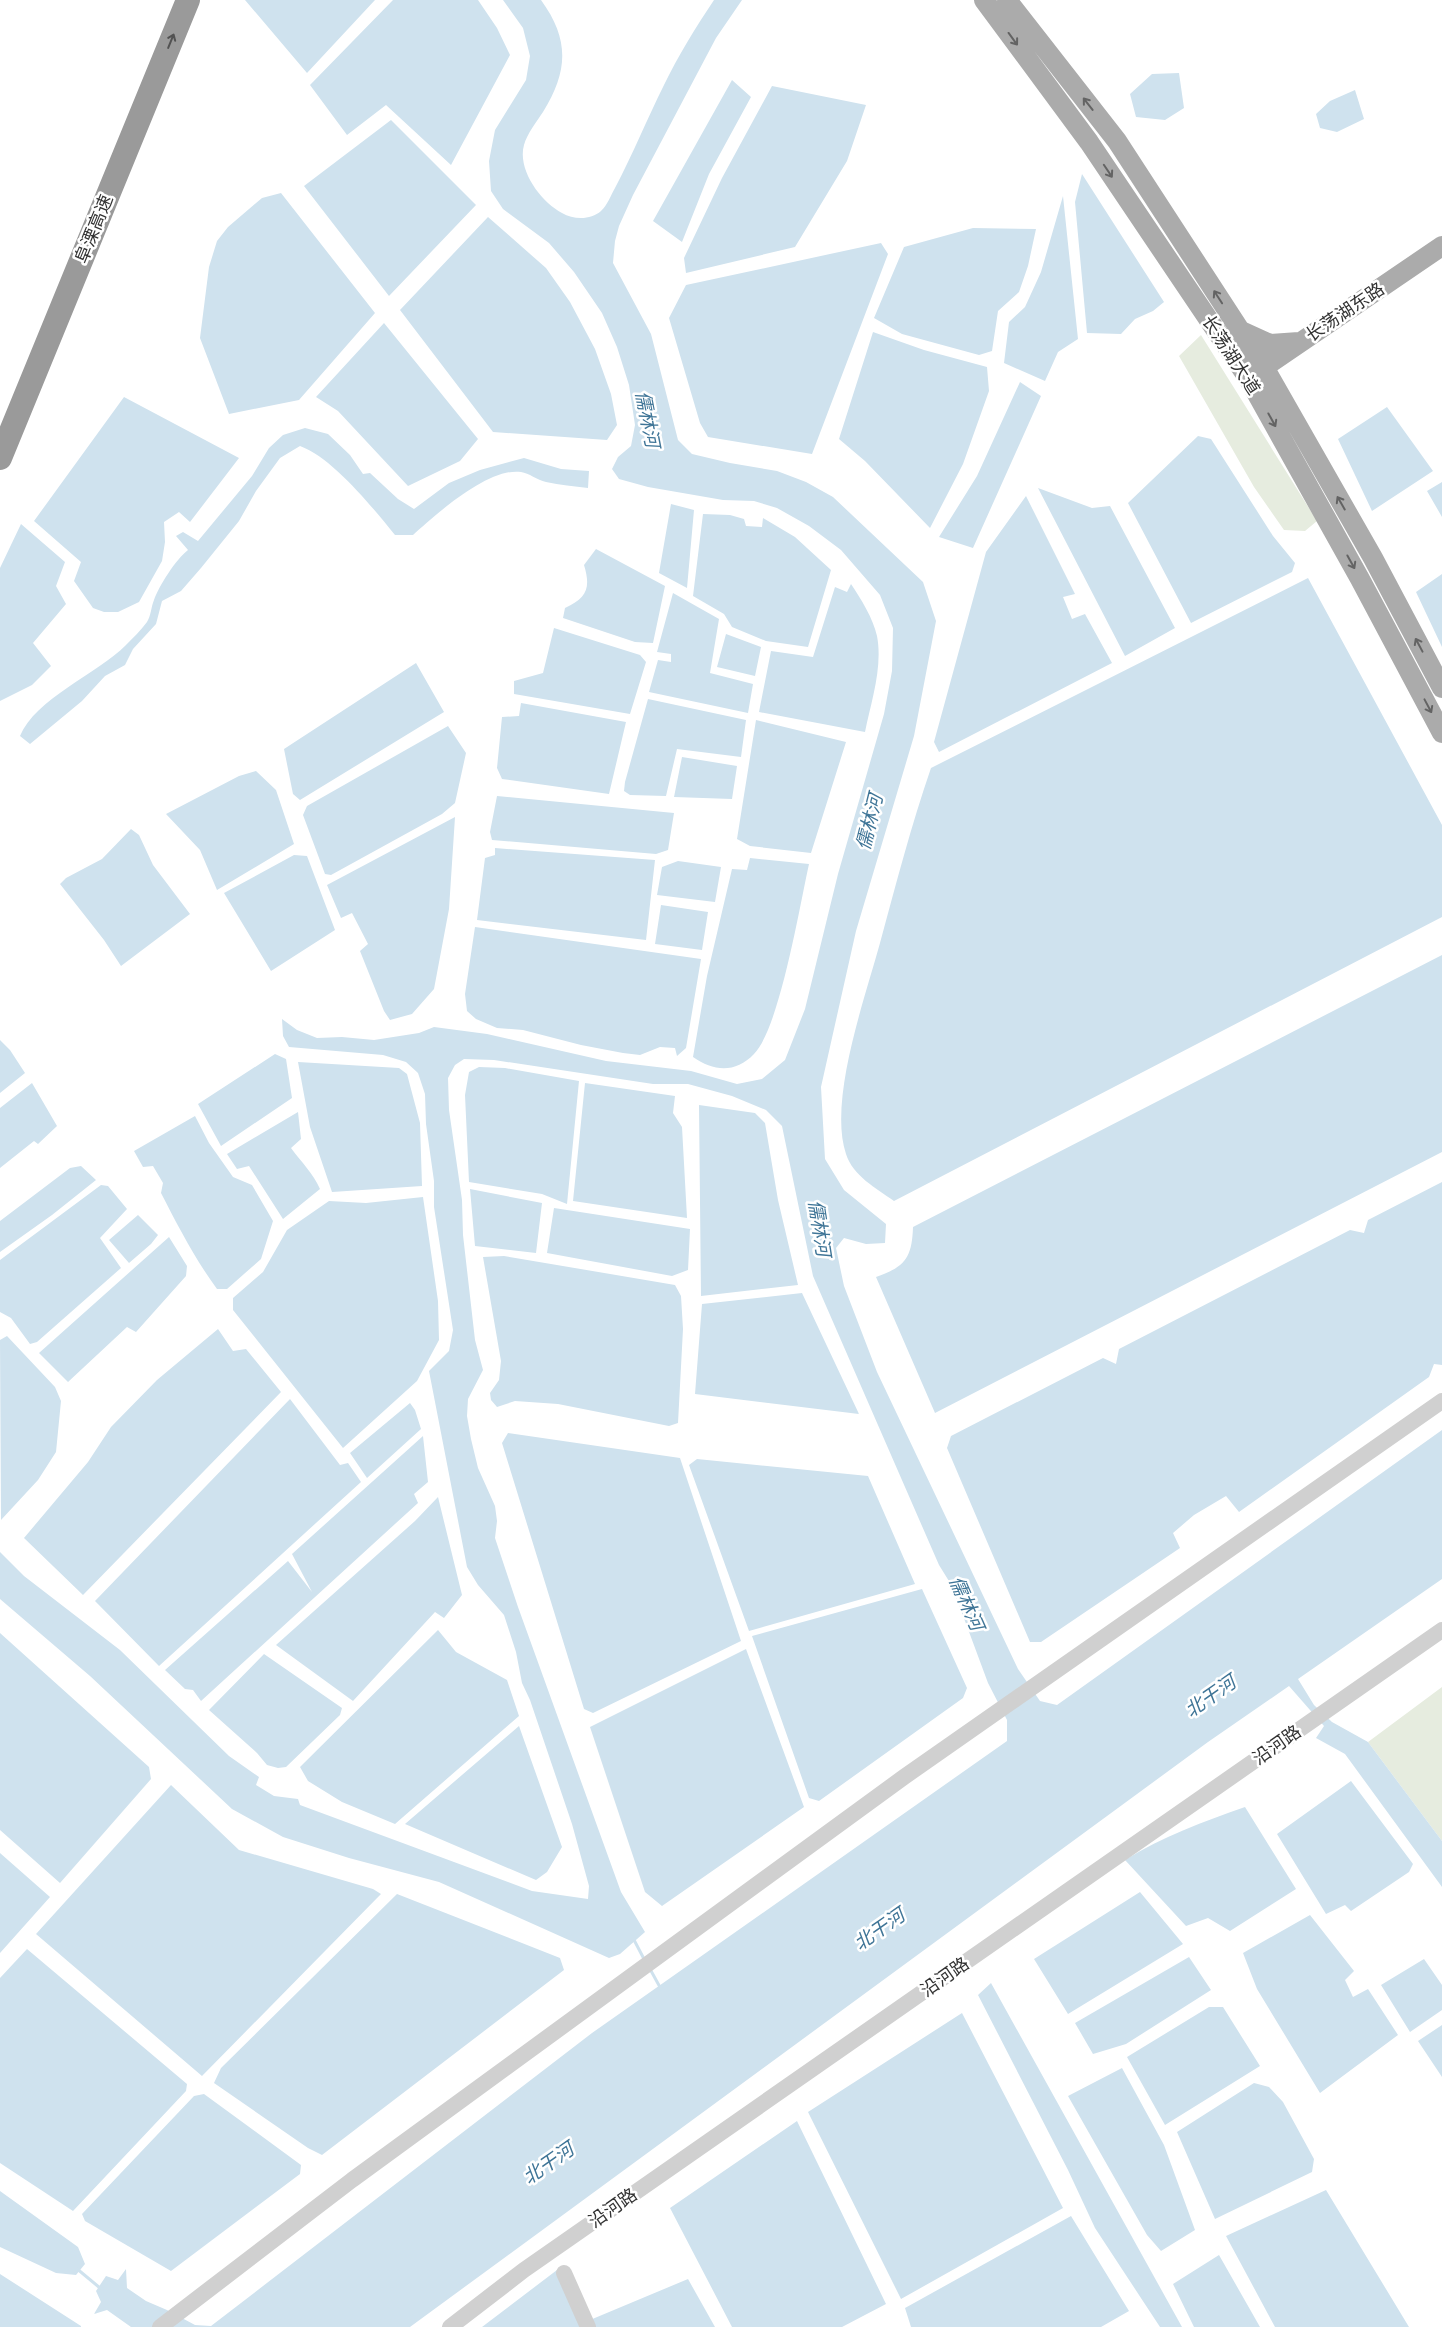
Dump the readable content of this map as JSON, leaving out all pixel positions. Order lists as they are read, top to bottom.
{
  "streets": {
    "highway": ["阜溧高速"],
    "main road": ["长荡湖东路", "长荡湖大道"],
    "street": ["沿河路"]
  },
  "crossings": [
    ["长荡湖东路", "长荡湖大道"]
  ],
  "water": ["儒林河", "北干河"]
}
